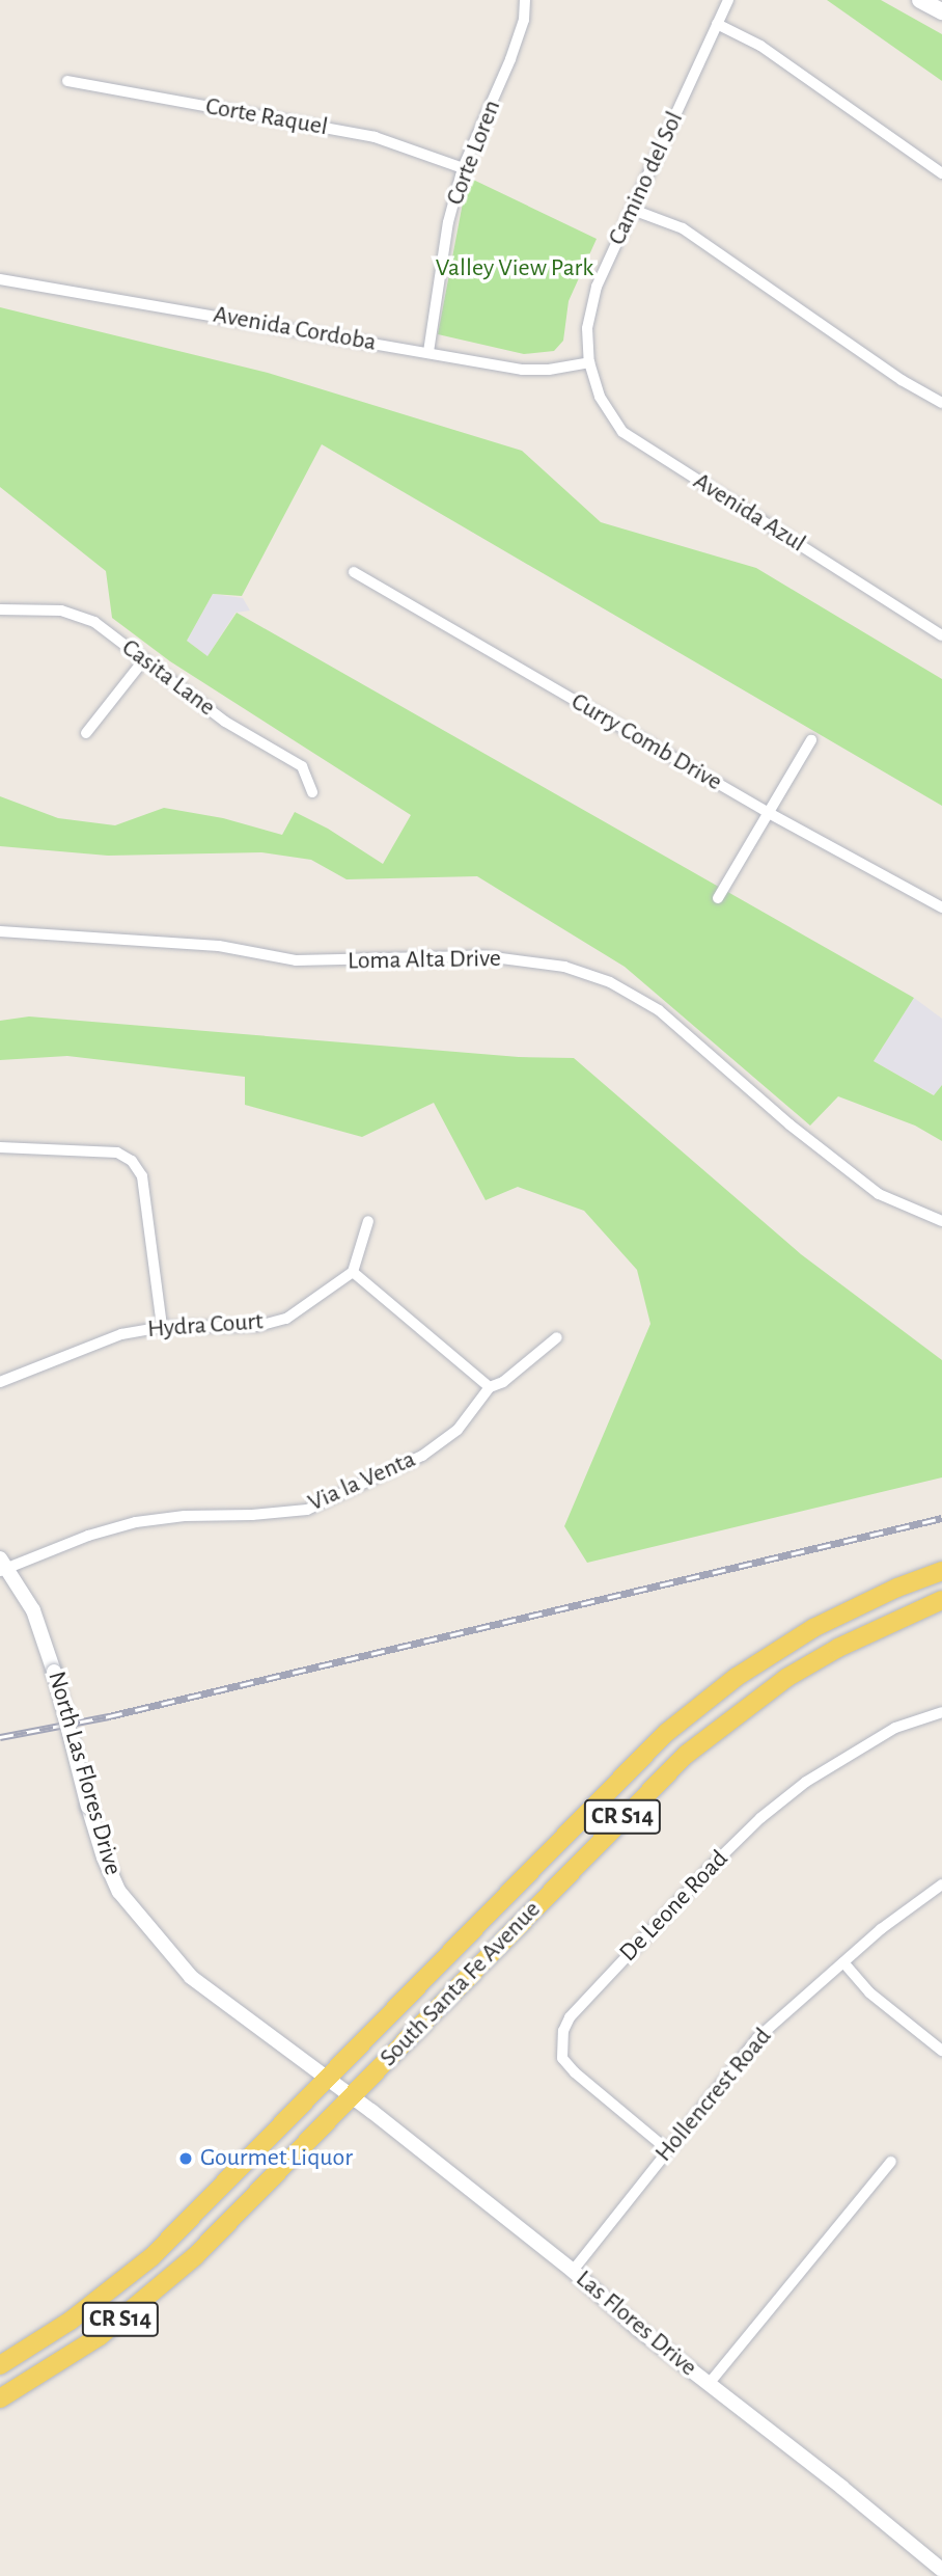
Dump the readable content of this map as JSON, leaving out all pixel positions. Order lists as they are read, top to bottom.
{
  "streets": {
    "main road": ["CR S14", "South Santa Fe Avenue"],
    "street": [
      "Corte Raquel",
      "Corte Loren",
      "Camino del Sol",
      "Avenida Cordoba",
      "Avenida Azul",
      "Casita Lane",
      "Curry Comb Drive",
      "Loma Alta Drive",
      "Hydra Court",
      "Via la Venta",
      "North Las Flores Drive",
      "De Leone Road",
      "Hollencrest Road",
      "Las Flores Drive"
    ]
  },
  "crossings": [
    ["Corte Raquel", "Corte Loren"],
    ["Corte Loren", "Avenida Cordoba"],
    ["Camino del Sol", "Avenida Cordoba"],
    ["Camino del Sol", "Avenida Azul"],
    ["Avenida Cordoba", "Avenida Azul"],
    ["Via la Venta", "North Las Flores Drive"],
    ["North Las Flores Drive", "South Santa Fe Avenue"],
    ["North Las Flores Drive", "Las Flores Drive"],
    ["De Leone Road", "Hollencrest Road"],
    ["South Santa Fe Avenue", "Las Flores Drive"],
    ["Hollencrest Road", "Las Flores Drive"]
  ],
  "parks": ["Valley View Park"],
  "places": ["Gourmet Liquor"]
}
